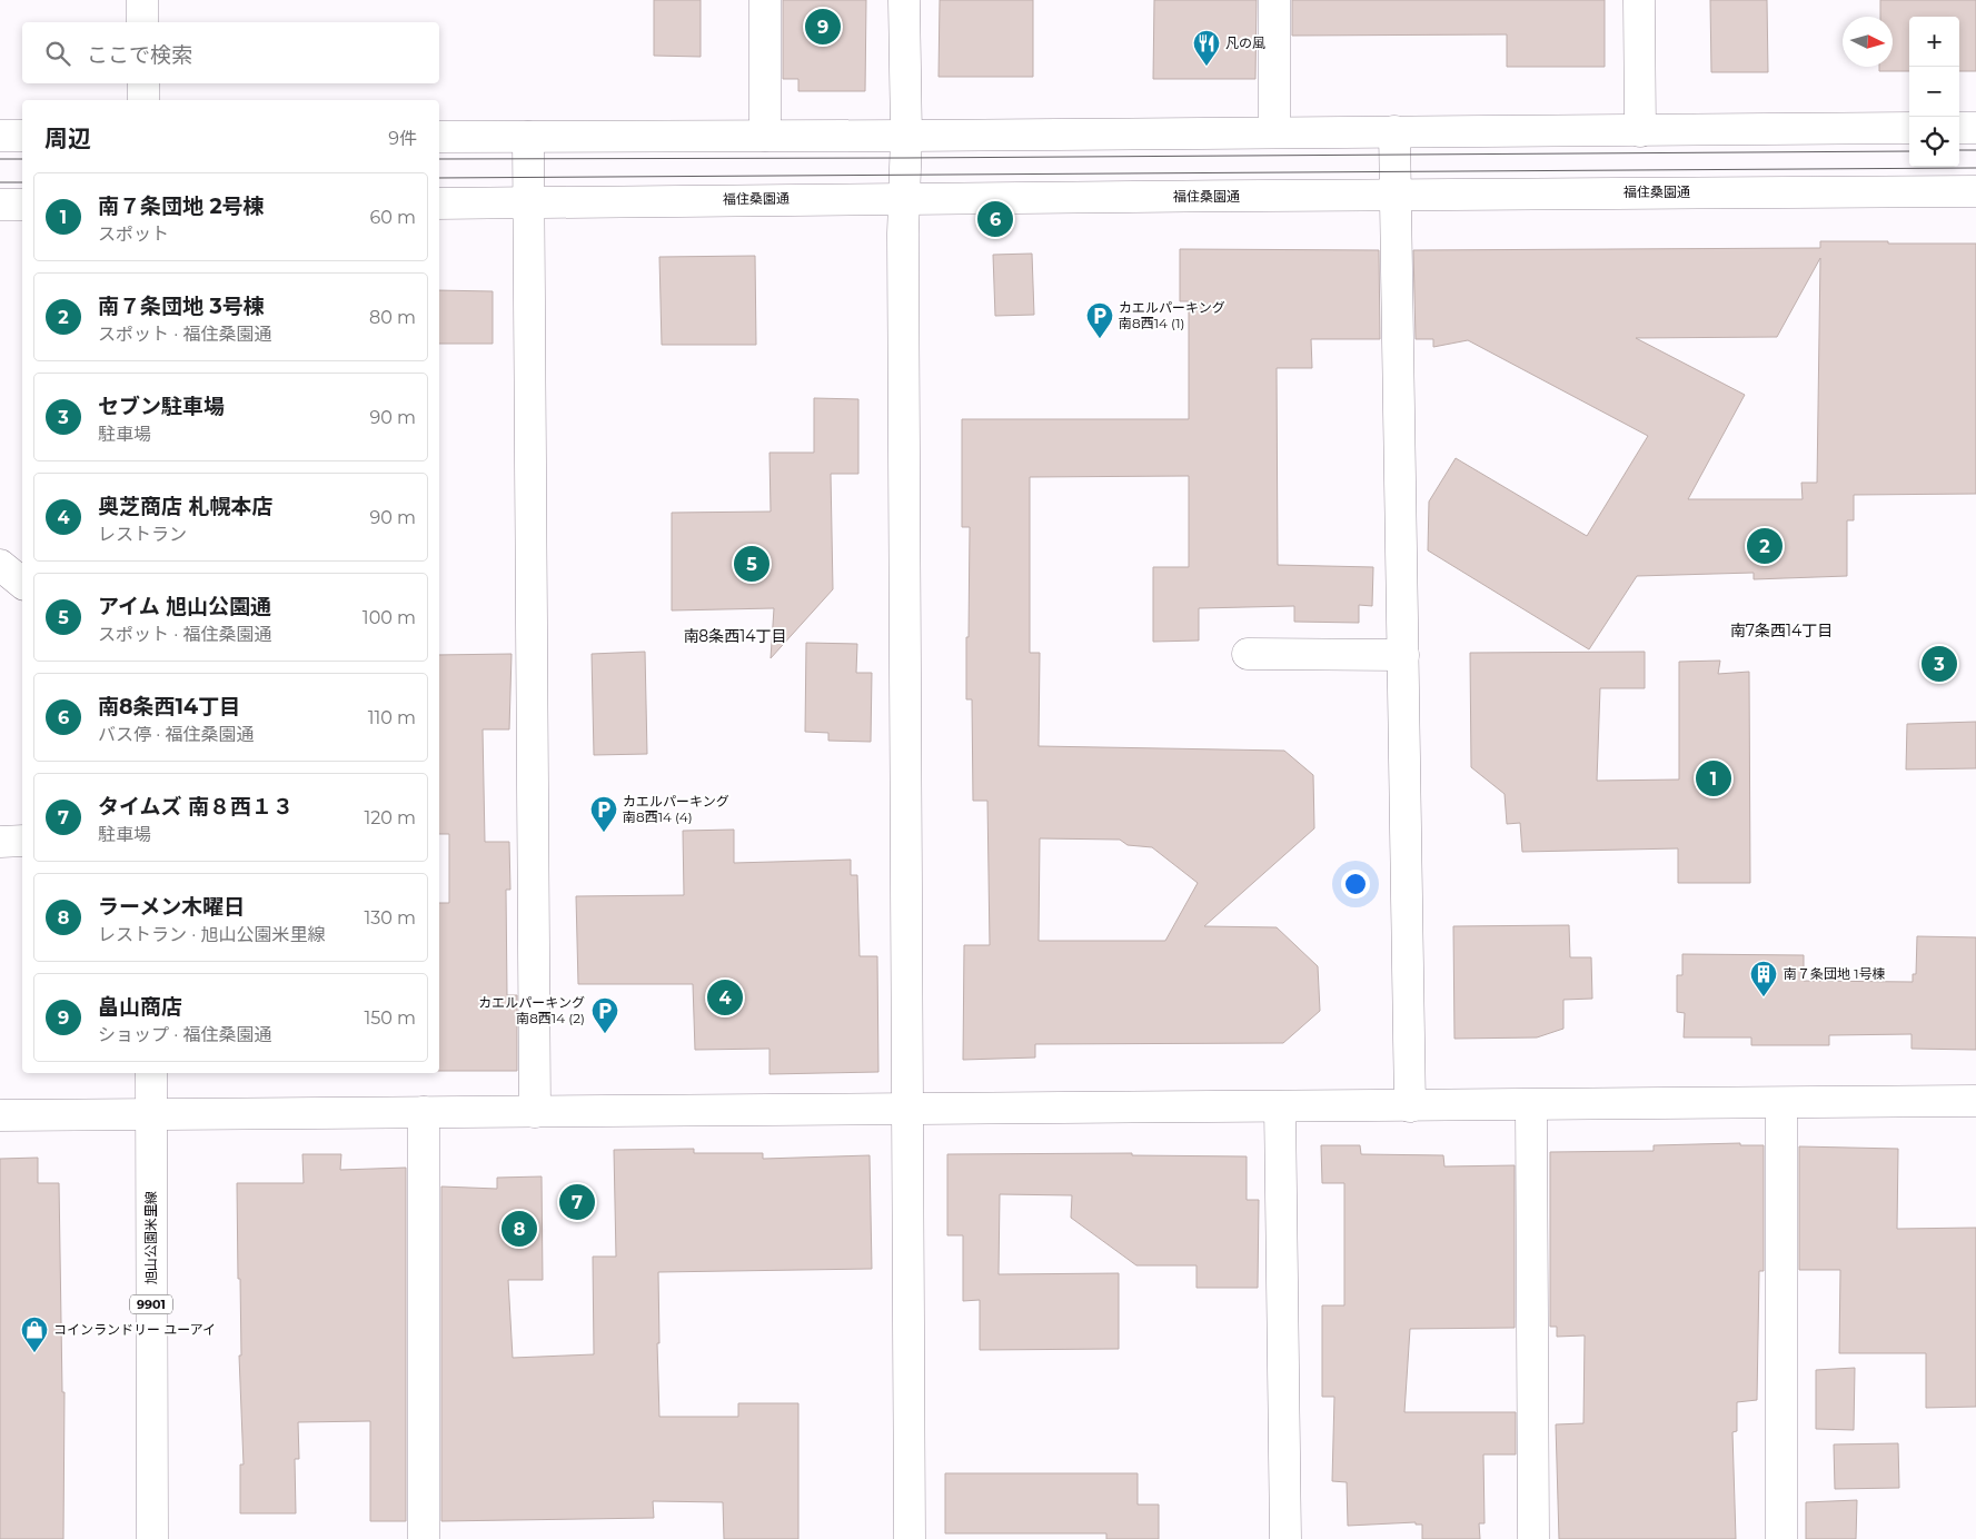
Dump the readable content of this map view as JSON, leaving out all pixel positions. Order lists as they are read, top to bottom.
{
  "streets": {
    "street": ["福住桑園通", "旭山公園米里線", "9901"]
  },
  "districts": ["南7条西14丁目", "南8条西14丁目"],
  "places": {
    "restaurant": ["凡の風"],
    "parking": ["カエルパーキング 南8西14 (1)", "カエルパーキング 南8西14 (4)", "カエルパーキング 南8西14 (2)"],
    "building": ["南７条団地 1号棟"],
    "shop": ["コインランドリー ユーアイ"]
  },
  "north": "right",
  "page": {
    "pins": [
      "9",
      "6",
      "2",
      "5",
      "3",
      "1",
      "4",
      "7",
      "8"
    ],
    "map_buttons": ["+", "−"],
    "search": "ここで検索",
    "heading": ["周辺", "9件"],
    "list": [
      {
        "mark": "1",
        "name": "南７条団地 2号棟",
        "note": "スポット",
        "value": "60 m"
      },
      {
        "mark": "2",
        "name": "南７条団地 3号棟",
        "note": "スポット · 福住桑園通",
        "value": "80 m"
      },
      {
        "mark": "3",
        "name": "セブン駐車場",
        "note": "駐車場",
        "value": "90 m"
      },
      {
        "mark": "4",
        "name": "奥芝商店 札幌本店",
        "note": "レストラン",
        "value": "90 m"
      },
      {
        "mark": "5",
        "name": "アイム 旭山公園通",
        "note": "スポット · 福住桑園通",
        "value": "100 m"
      },
      {
        "mark": "6",
        "name": "南8条西14丁目",
        "note": "バス停 · 福住桑園通",
        "value": "110 m"
      },
      {
        "mark": "7",
        "name": "タイムズ 南８西１３",
        "note": "駐車場",
        "value": "120 m"
      },
      {
        "mark": "8",
        "name": "ラーメン木曜日",
        "note": "レストラン · 旭山公園米里線",
        "value": "130 m"
      },
      {
        "mark": "9",
        "name": "畠山商店",
        "note": "ショップ · 福住桑園通",
        "value": "150 m"
      }
    ]
  }
}
